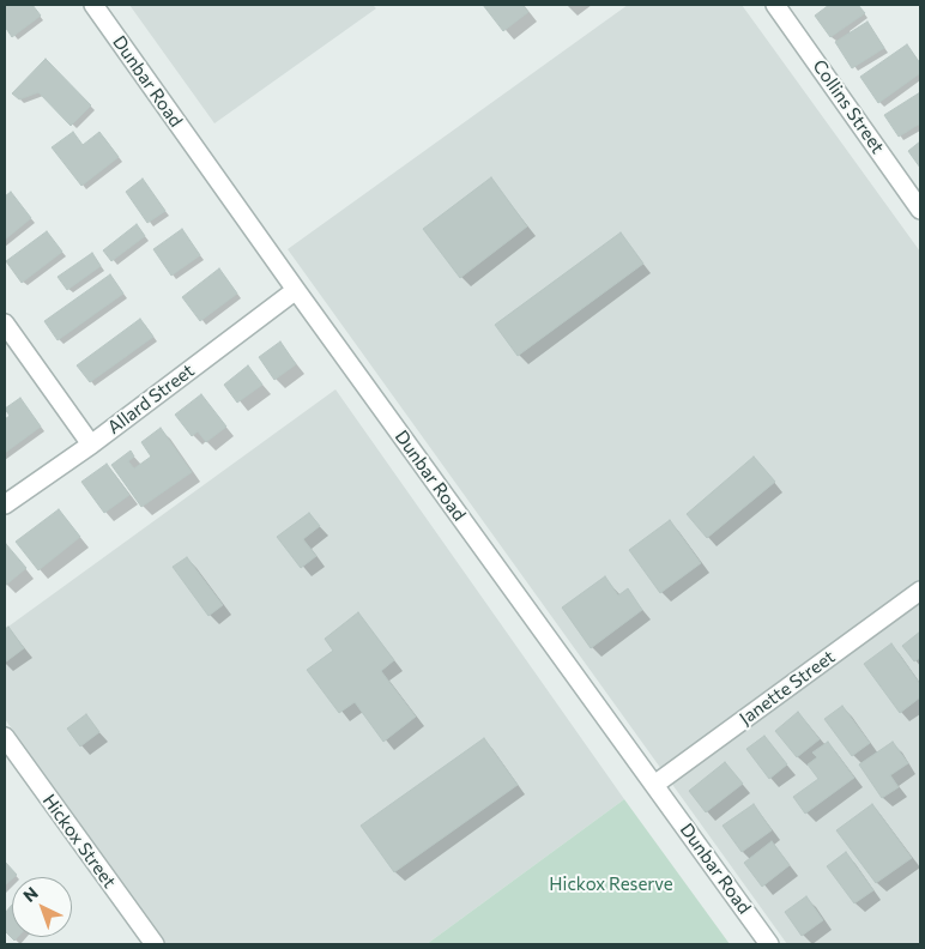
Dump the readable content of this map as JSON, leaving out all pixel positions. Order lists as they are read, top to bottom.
{
  "streets": {
    "street": [
      "Dunbar Road",
      "Collins Street",
      "Allard Street",
      "Janette Street",
      "Hickox Street"
    ]
  },
  "crossings": [
    ["Dunbar Road", "Allard Street"],
    ["Dunbar Road", "Janette Street"]
  ],
  "parks": ["Hickox Reserve"],
  "north": "top left"
}
